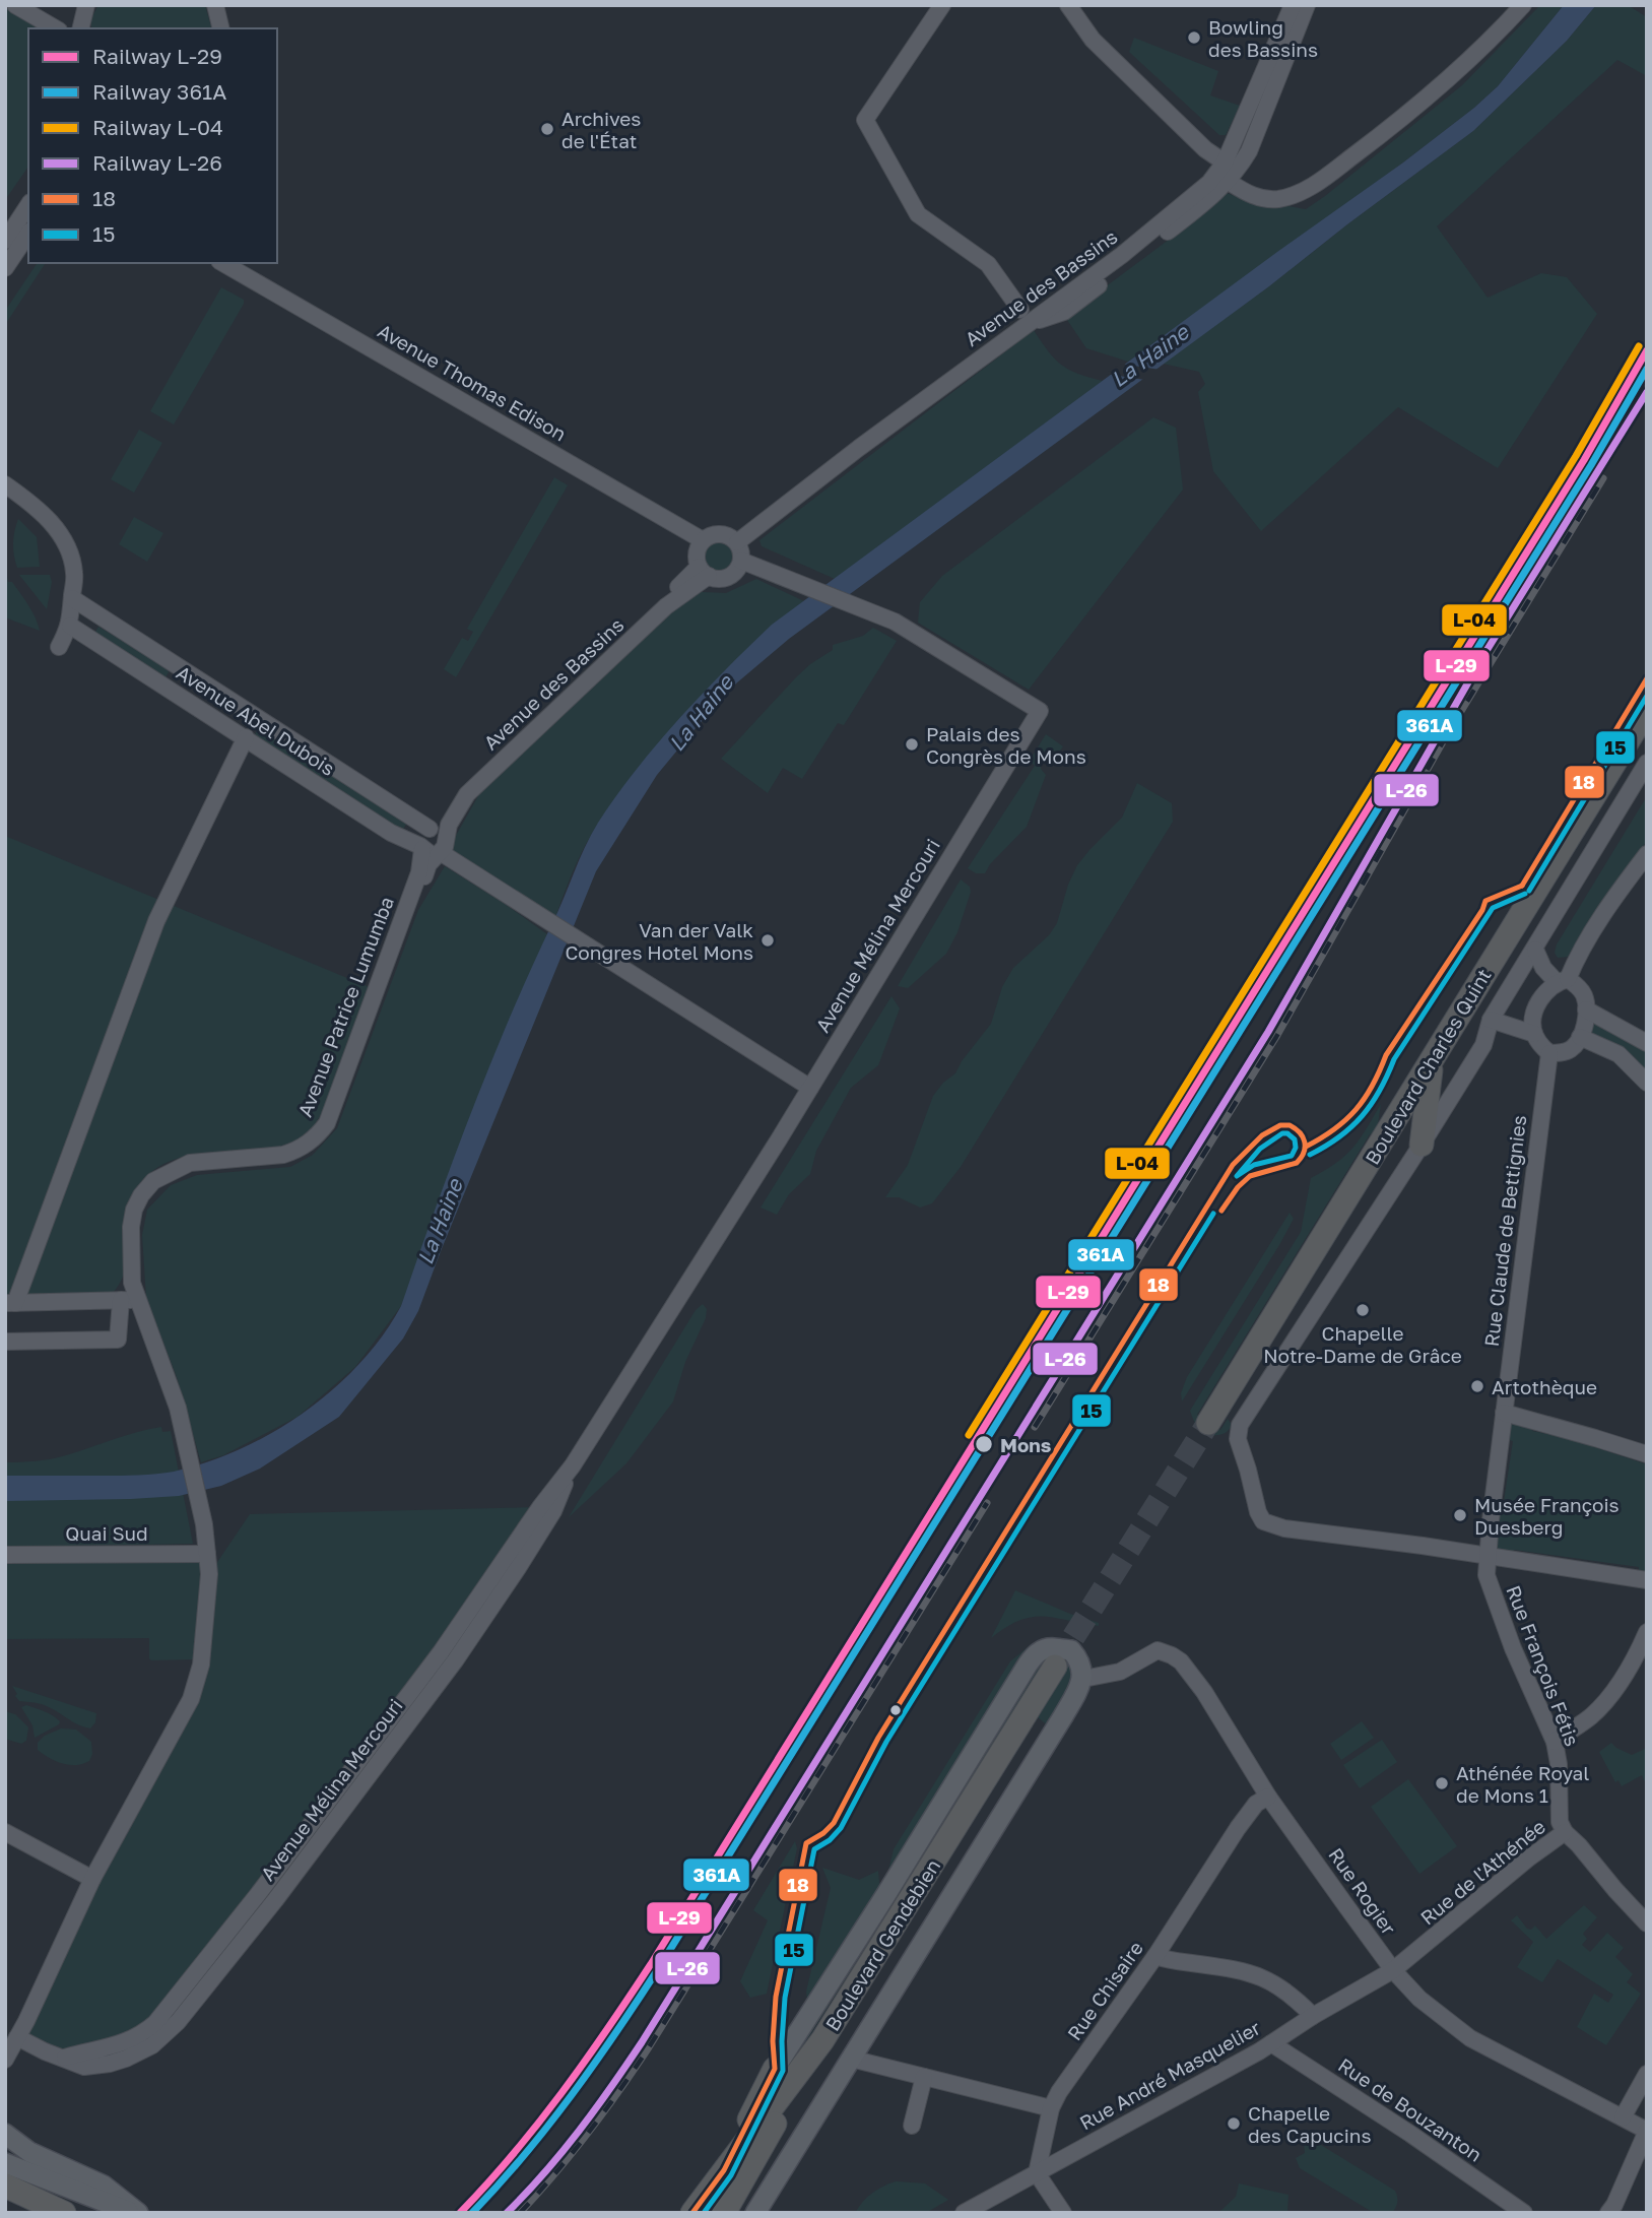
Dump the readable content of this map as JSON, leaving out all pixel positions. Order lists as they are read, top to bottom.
{
  "streets": {
    "highway": ["Boulevard Charles Quint", "Boulevard Gendebien"],
    "street": [
      "Avenue des Bassins",
      "Avenue Thomas Edison",
      "Avenue Abel Dubois",
      "Avenue Mélina Mercouri",
      "Avenue Patrice Lumumba",
      "Rue Claude de Bettignies",
      "Quai Sud",
      "Rue François Fétis",
      "Rue de l'Athénée",
      "Rue Rogier",
      "Rue Chisaire",
      "Rue André Masquelier",
      "Rue de Bouzanton"
    ]
  },
  "crossings": [
    ["Avenue des Bassins", "Avenue Thomas Edison"],
    ["Avenue des Bassins", "Avenue Abel Dubois"],
    ["Avenue des Bassins", "Avenue Mélina Mercouri"],
    ["Avenue des Bassins", "Avenue Patrice Lumumba"],
    ["Avenue Thomas Edison", "Avenue Mélina Mercouri"],
    ["Avenue Abel Dubois", "Avenue Patrice Lumumba"],
    ["Avenue Mélina Mercouri", "Avenue Patrice Lumumba"],
    ["Avenue Patrice Lumumba", "Quai Sud"],
    ["Boulevard Charles Quint", "Rue Claude de Bettignies"],
    ["Boulevard Charles Quint", "Rue François Fétis"],
    ["Rue Claude de Bettignies", "Rue François Fétis"],
    ["Rue François Fétis", "Rue de l'Athénée"],
    ["Rue de l'Athénée", "Rue Rogier"],
    ["Rue de l'Athénée", "Rue André Masquelier"],
    ["Rue Rogier", "Rue Chisaire"],
    ["Rue Rogier", "Rue André Masquelier"],
    ["Rue Chisaire", "Rue André Masquelier"],
    ["Rue André Masquelier", "Rue de Bouzanton"]
  ],
  "water": ["La Haine"],
  "places": [
    "Bowling des Bassins",
    "Archives de l'État",
    "Palais des Congrès de Mons",
    "Van der Valk Congres Hotel Mons",
    "Chapelle Notre-Dame de Grâce",
    "Artothèque",
    "Mons",
    "Musée François Duesberg",
    "Athénée Royal de Mons 1",
    "Chapelle des Capucins"
  ],
  "lines": [
    "rail line L-04",
    "rail line L-29",
    "rail line 361A",
    "rail line L-26",
    "transit line 18",
    "transit line 15"
  ],
  "legend": [
    "Railway L-29",
    "Railway 361A",
    "Railway L-04",
    "Railway L-26",
    "18",
    "15"
  ]
}
